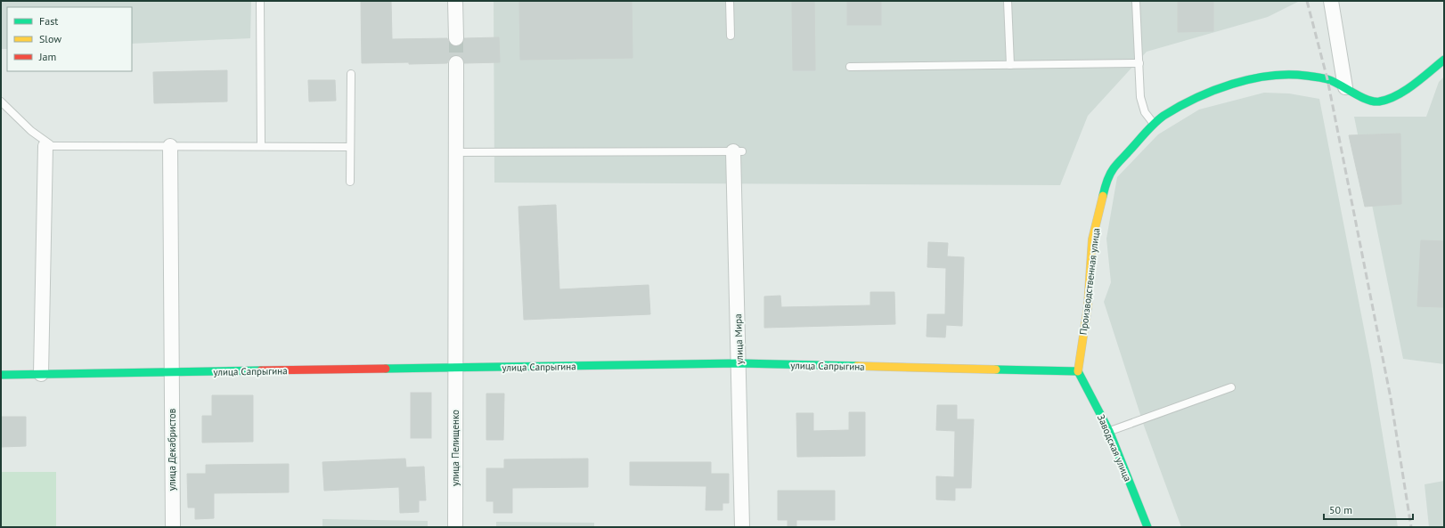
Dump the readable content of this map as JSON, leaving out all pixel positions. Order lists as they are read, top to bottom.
{
  "streets": {
    "street": [
      "Производственная улица",
      "улица Мира",
      "улица Сапрыгина",
      "улица Пелищенко",
      "Заводская улица",
      "улица Декабристов"
    ]
  },
  "crossings": [
    ["Производственная улица", "улица Сапрыгина"],
    ["Производственная улица", "Заводская улица"],
    ["улица Мира", "улица Сапрыгина"],
    ["улица Сапрыгина", "улица Пелищенко"],
    ["улица Сапрыгина", "Заводская улица"],
    ["улица Сапрыгина", "улица Декабристов"]
  ],
  "legend": ["Fast", "Slow", "Jam"],
  "scale_bar": "50 m"
}
